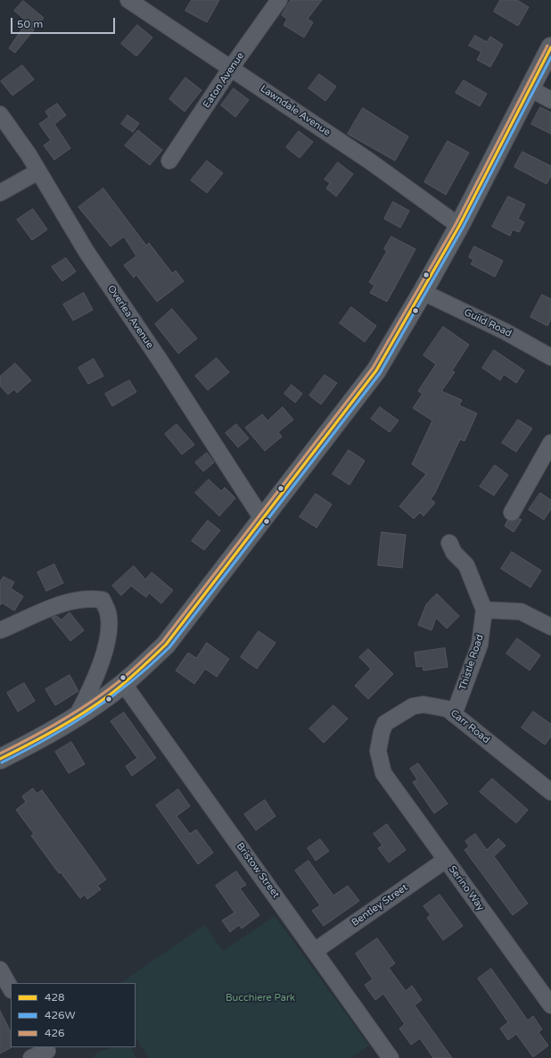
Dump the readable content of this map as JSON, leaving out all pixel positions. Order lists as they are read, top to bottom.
{
  "streets": {
    "street": [
      "Eaton Avenue",
      "Lawndale Avenue",
      "Overlea Avenue",
      "Guild Road",
      "Thistle Road",
      "Carr Road",
      "Bristow Street",
      "Serino Way",
      "Bentley Street"
    ]
  },
  "crossings": [
    ["Eaton Avenue", "Lawndale Avenue"],
    ["Thistle Road", "Carr Road"],
    ["Carr Road", "Serino Way"],
    ["Bristow Street", "Bentley Street"],
    ["Serino Way", "Bentley Street"]
  ],
  "parks": ["Bucchiere Park"],
  "lines": ["transit line 426", "transit line 428", "transit line 426W"],
  "legend": ["428", "426W", "426"],
  "scale_bar": "50 m"
}
